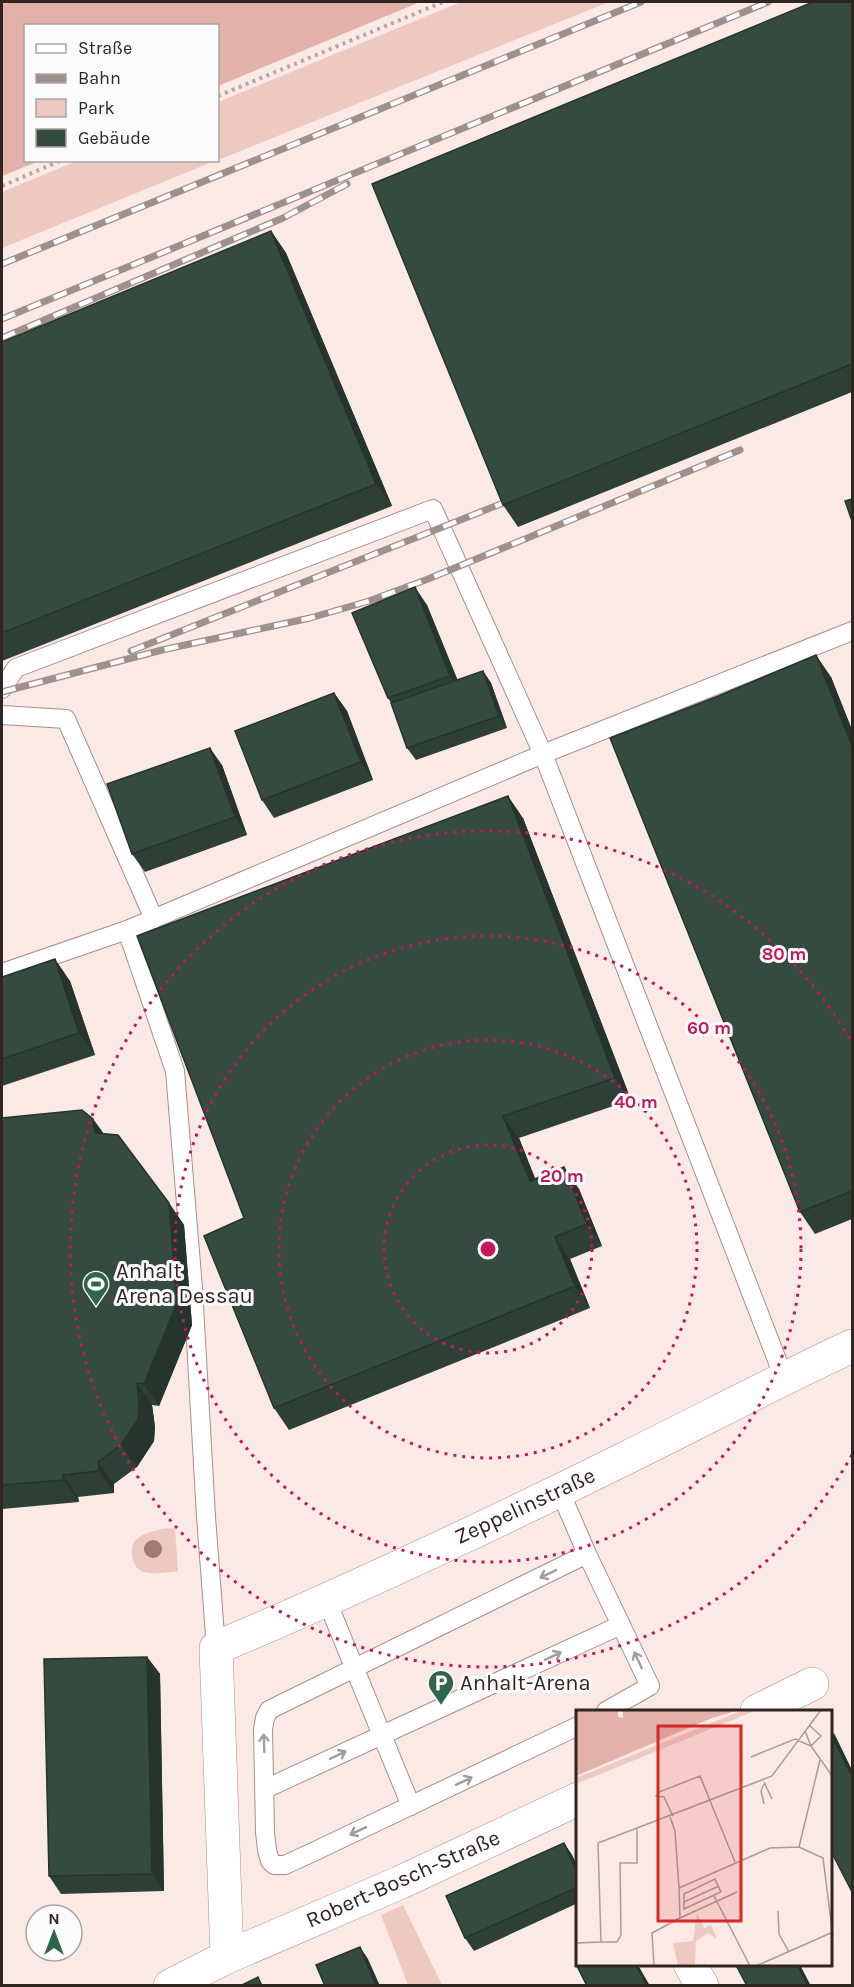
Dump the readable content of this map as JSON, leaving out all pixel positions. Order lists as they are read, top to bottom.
{
  "streets": {
    "street": ["Zeppelinstraße", "Robert-Bosch-Straße"]
  },
  "places": {
    "sports": ["Anhalt Arena Dessau"],
    "parking": ["Anhalt-Arena"]
  },
  "legend": [
    "Straße",
    "Bahn",
    "Park",
    "Gebäude"
  ],
  "north": "top",
  "rings": [
    "80 m",
    "60 m",
    "40 m",
    "20 m"
  ]
}
